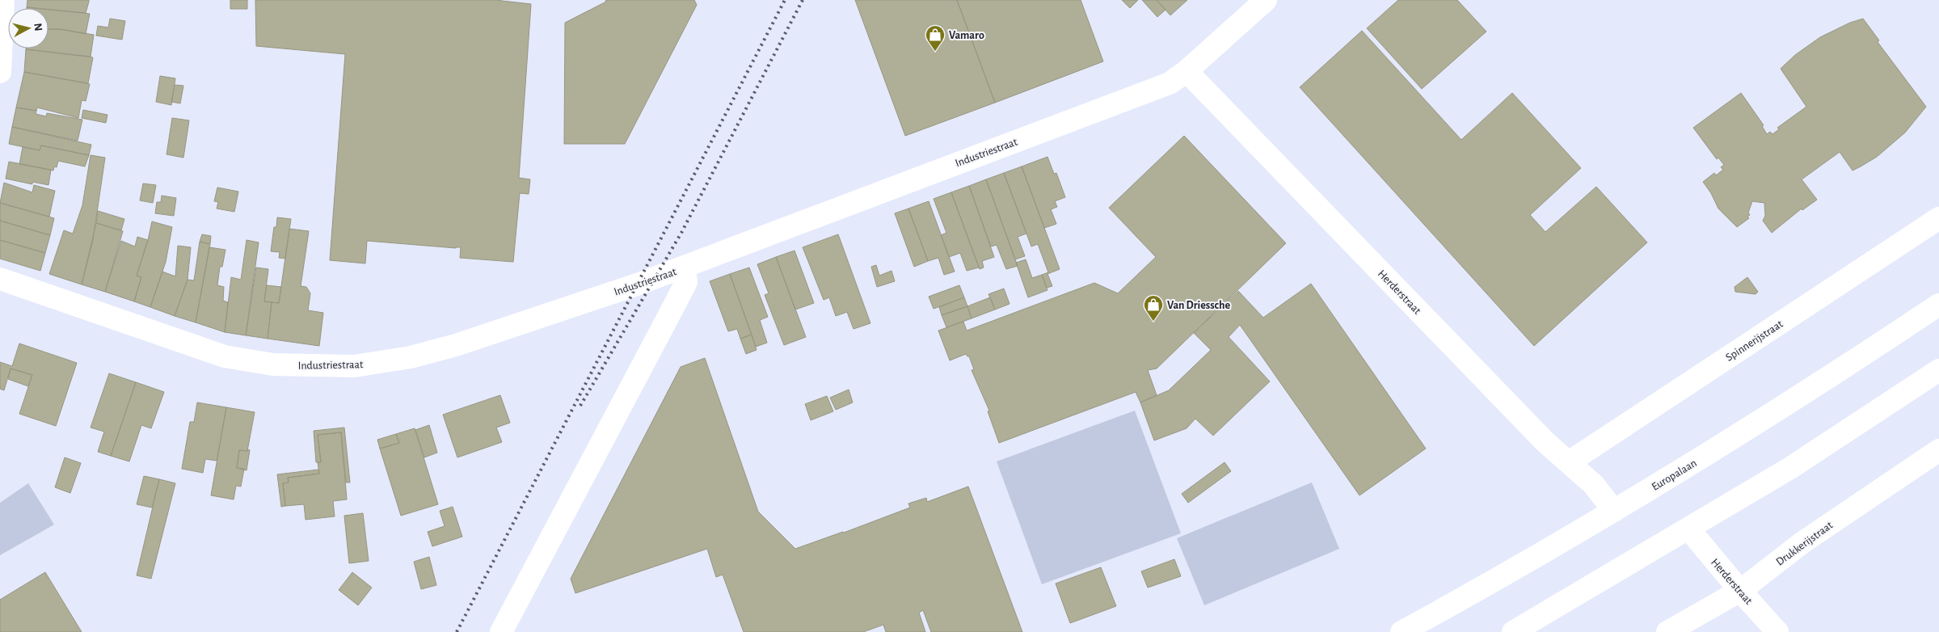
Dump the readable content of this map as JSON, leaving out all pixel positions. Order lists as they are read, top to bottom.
{
  "streets": {
    "main road": [
      "Industriestraat",
      "Herderstraat",
      "Spinnerijstraat",
      "Europalaan",
      "Drukkerijstraat"
    ]
  },
  "crossings": [
    ["Industriestraat", "Herderstraat"],
    ["Herderstraat", "Spinnerijstraat"],
    ["Herderstraat", "Europalaan"],
    ["Herderstraat", "Drukkerijstraat"]
  ],
  "places": {
    "shop": ["Vamaro", "Van Driessche"]
  },
  "north": "right"
}
